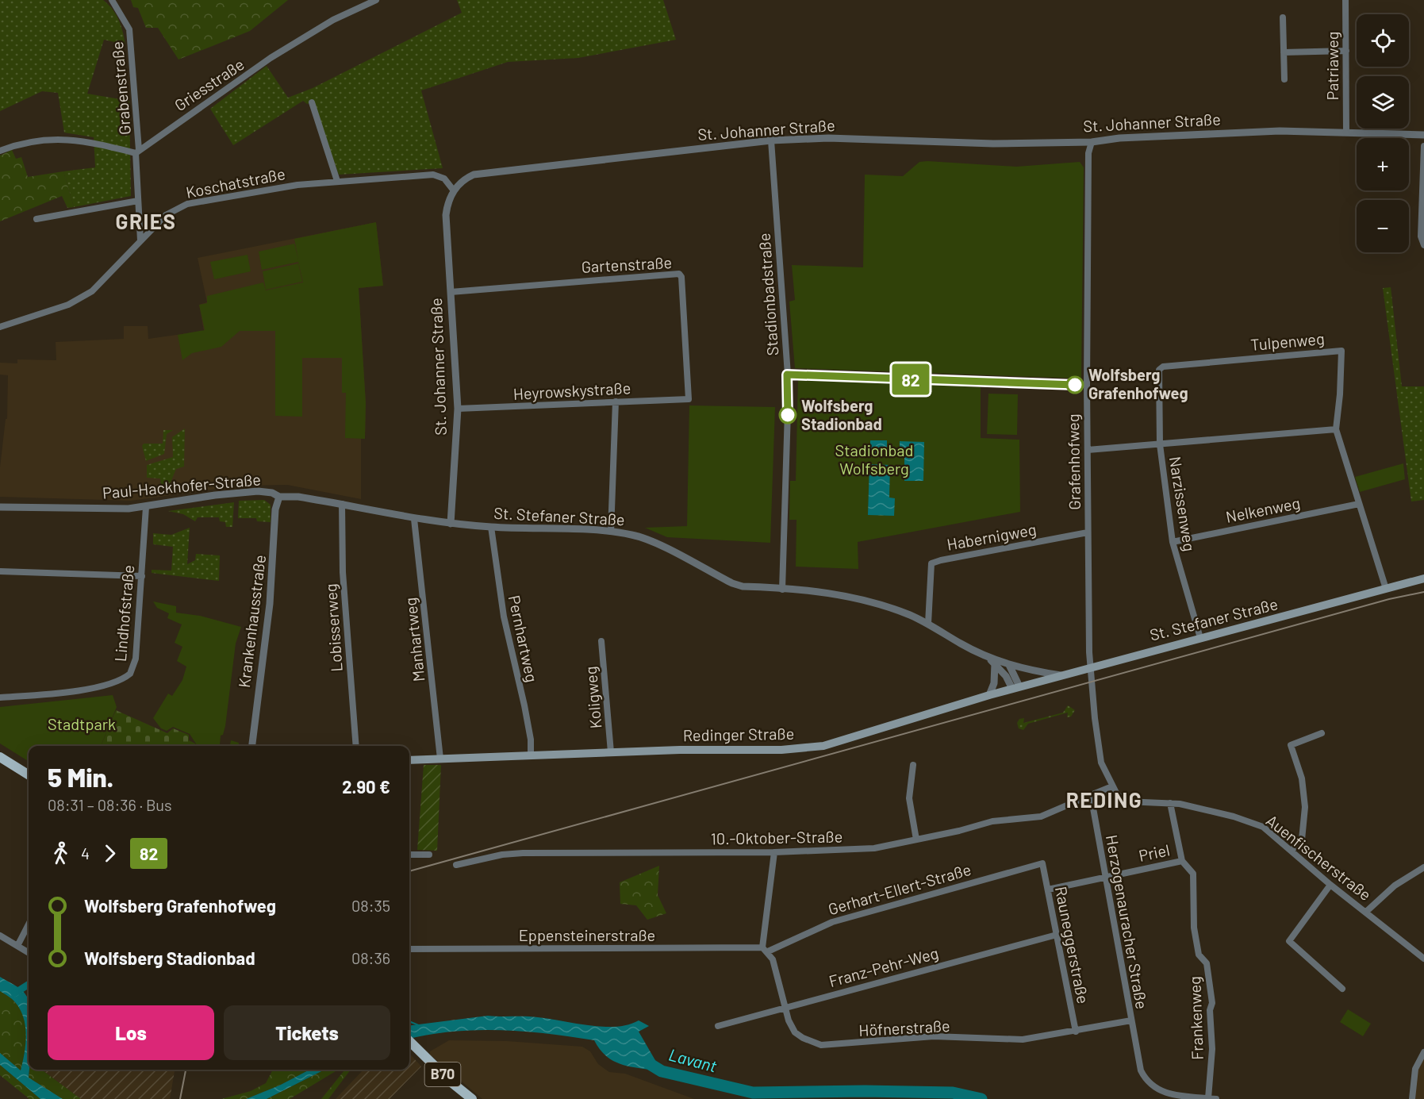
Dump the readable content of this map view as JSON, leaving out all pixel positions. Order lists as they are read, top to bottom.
{
  "streets": {
    "main road": ["St. Stefaner Straße", "Redinger Straße", "B70"],
    "street": [
      "Patriaweg",
      "Griesstraße",
      "Grabenstraße",
      "St. Johanner Straße",
      "Koschatstraße",
      "Gartenstraße",
      "Stadionbadstraße",
      "Tulpenweg",
      "Heyrowskystraße",
      "Grafenhofweg",
      "Paul-Hackhofer-Straße",
      "Narzissenweg",
      "Nelkenweg",
      "Habernigweg",
      "Lindhofstraße",
      "Krankenhausstraße",
      "Lobisserweg",
      "Pernhartweg",
      "Manhartweg",
      "Koligweg",
      "10.-Oktober-Straße",
      "Priel",
      "Auenfischerstraße",
      "Gerhart-Ellert-Straße",
      "Herzogenauracher Straße",
      "Eppensteinerstraße",
      "Rauneggerstraße",
      "Franz-Pehr-Weg",
      "Frankenweg",
      "Höfnerstraße"
    ]
  },
  "crossings": [
    ["Patriaweg", "St. Johanner Straße"],
    ["Griesstraße", "Grabenstraße"],
    ["St. Johanner Straße", "Koschatstraße"],
    ["St. Johanner Straße", "Gartenstraße"],
    ["St. Johanner Straße", "Stadionbadstraße"],
    ["St. Johanner Straße", "Heyrowskystraße"],
    ["St. Johanner Straße", "Grafenhofweg"],
    ["St. Johanner Straße", "St. Stefaner Straße"],
    ["Gartenstraße", "Heyrowskystraße"],
    ["Stadionbadstraße", "St. Stefaner Straße"],
    ["Tulpenweg", "Narzissenweg"],
    ["Tulpenweg", "Nelkenweg"],
    ["Tulpenweg", "St. Stefaner Straße"],
    ["Grafenhofweg", "St. Stefaner Straße"],
    ["Grafenhofweg", "Habernigweg"],
    ["Grafenhofweg", "Auenfischerstraße"],
    ["Paul-Hackhofer-Straße", "St. Stefaner Straße"],
    ["Paul-Hackhofer-Straße", "Lindhofstraße"],
    ["Paul-Hackhofer-Straße", "Krankenhausstraße"],
    ["Narzissenweg", "Nelkenweg"],
    ["Narzissenweg", "St. Stefaner Straße"],
    ["St. Stefaner Straße", "Habernigweg"],
    ["St. Stefaner Straße", "Krankenhausstraße"],
    ["St. Stefaner Straße", "Lobisserweg"],
    ["St. Stefaner Straße", "Pernhartweg"],
    ["St. Stefaner Straße", "Manhartweg"],
    ["St. Stefaner Straße", "Redinger Straße"],
    ["St. Stefaner Straße", "Auenfischerstraße"],
    ["Pernhartweg", "Redinger Straße"],
    ["Manhartweg", "Redinger Straße"],
    ["Koligweg", "Redinger Straße"],
    ["10.-Oktober-Straße", "Herzogenauracher Straße"],
    ["Priel", "Herzogenauracher Straße"],
    ["Priel", "Rauneggerstraße"],
    ["Priel", "Frankenweg"],
    ["Auenfischerstraße", "Frankenweg"],
    ["Gerhart-Ellert-Straße", "Eppensteinerstraße"],
    ["Gerhart-Ellert-Straße", "Rauneggerstraße"],
    ["Gerhart-Ellert-Straße", "Höfnerstraße"],
    ["Herzogenauracher Straße", "Frankenweg"],
    ["Herzogenauracher Straße", "Höfnerstraße"],
    ["Eppensteinerstraße", "Höfnerstraße"],
    ["Rauneggerstraße", "Franz-Pehr-Weg"],
    ["Rauneggerstraße", "Höfnerstraße"],
    ["Franz-Pehr-Weg", "Höfnerstraße"]
  ],
  "districts": ["GRIES", "REDING"],
  "water": ["Lavant"],
  "parks": ["Stadionbad Wolfsberg", "Stadtpark"],
  "places": ["Wolfsberg Grafenhofweg", "Wolfsberg Stadionbad"],
  "lines": ["bus line 82"],
  "page": {
    "on_map": "82",
    "map_buttons": ["+", "−"],
    "heading": ["5 Min.", "08:31 – 08:36 · Bus", "2.90 €"],
    "legs": ["4", "82"],
    "list": [
      {
        "name": "Wolfsberg Grafenhofweg",
        "value": "08:35"
      },
      {
        "name": "Wolfsberg Stadionbad",
        "value": "08:36"
      }
    ],
    "buttons": ["Los", "Tickets"]
  }
}
